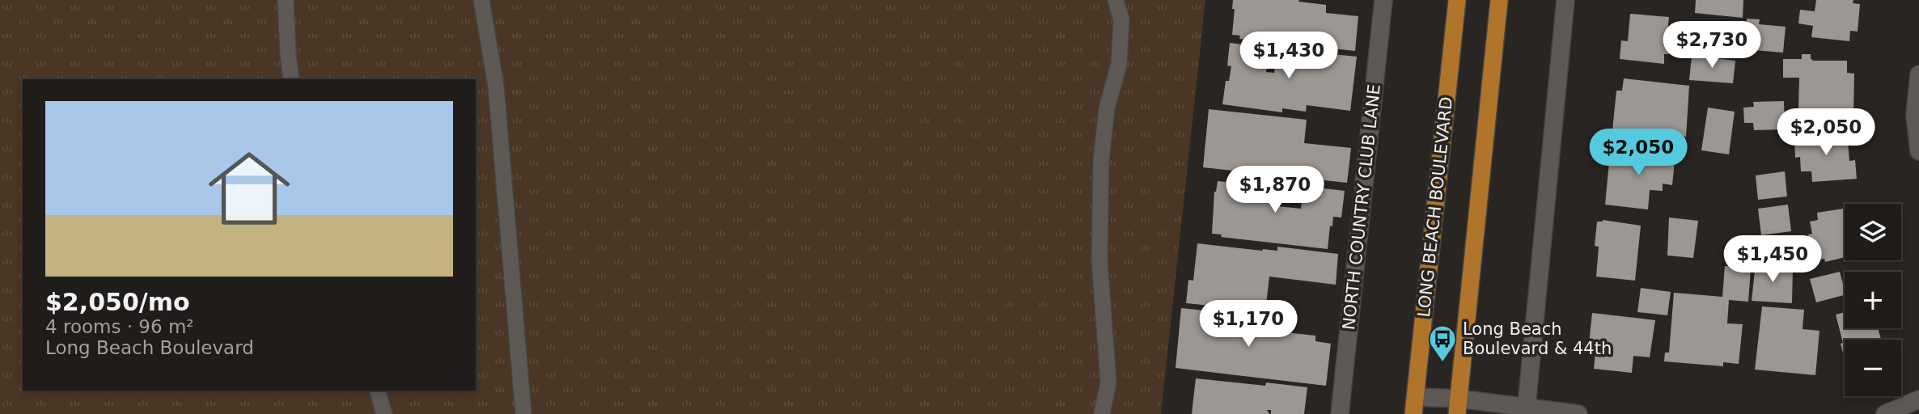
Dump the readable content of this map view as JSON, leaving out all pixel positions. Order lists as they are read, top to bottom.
{
  "streets": {
    "main road": ["LONG BEACH BOULEVARD"],
    "street": ["NORTH COUNTRY CLUB LANE"]
  },
  "places": {
    "bus stop": ["Long Beach Boulevard & 44th"]
  },
  "page": {
    "price": [
      "$2,730",
      "$1,430",
      "$2,050",
      "$2,050",
      "$1,870",
      "$1,450",
      "$1,170"
    ],
    "list": [
      {
        "name": "$2,050/mo",
        "note": "4 rooms · 96 m² · Long Beach Boulevard"
      }
    ],
    "map_buttons": ["+", "−"]
  }
}
